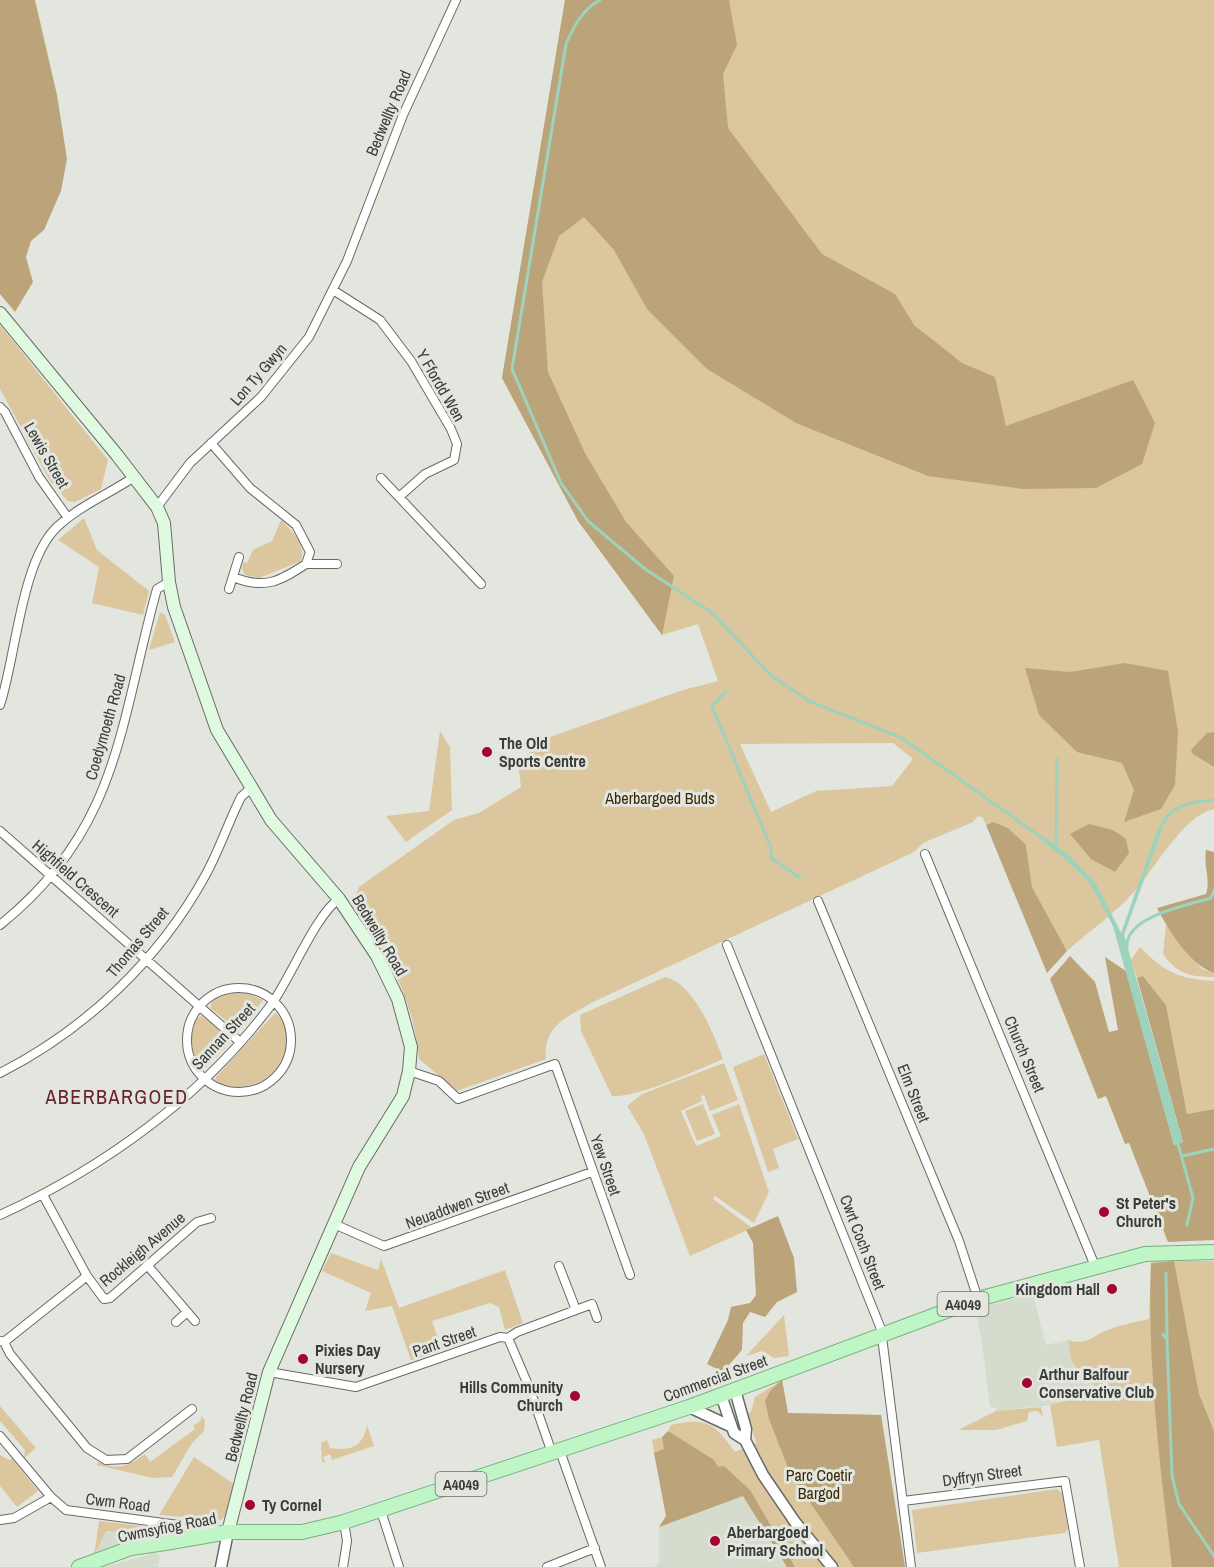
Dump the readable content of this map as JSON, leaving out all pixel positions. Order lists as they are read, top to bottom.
{
  "streets": {
    "main road": [
      "Bedwellty Road",
      "A4049",
      "Commercial Street",
      "Cwmsyfiog Road"
    ],
    "street": [
      "Lon Ty Gwyn",
      "Y Ffordd Wen",
      "Lewis Street",
      "Coedymoeth Road",
      "Highfield Crescent",
      "Thomas Street",
      "Sannan Street",
      "Church Street",
      "Elm Street",
      "Yew Street",
      "Neuaddwen Street",
      "Cwrt Coch Street",
      "Rockleigh Avenue",
      "Pant Street",
      "Dyffryn Street",
      "Cwm Road"
    ]
  },
  "crossings": [
    ["Bedwellty Road", "Lon Ty Gwyn"],
    ["Bedwellty Road", "Coedymoeth Road"],
    ["Bedwellty Road", "Thomas Street"],
    ["Bedwellty Road", "Sannan Street"],
    ["Bedwellty Road", "Yew Street"],
    ["Bedwellty Road", "Neuaddwen Street"],
    ["Bedwellty Road", "Pant Street"],
    ["Bedwellty Road", "Commercial Street"],
    ["Bedwellty Road", "Cwm Road"],
    ["Bedwellty Road", "Cwmsyfiog Road"],
    ["Lon Ty Gwyn", "Y Ffordd Wen"],
    ["Coedymoeth Road", "Highfield Crescent"],
    ["Highfield Crescent", "Thomas Street"],
    ["Highfield Crescent", "Sannan Street"],
    ["Sannan Street", "Rockleigh Avenue"],
    ["Church Street", "Commercial Street"],
    ["Elm Street", "Commercial Street"],
    ["Yew Street", "Neuaddwen Street"],
    ["Cwrt Coch Street", "Commercial Street"],
    ["Cwrt Coch Street", "Dyffryn Street"],
    ["Commercial Street", "Cwm Road"],
    ["Commercial Street", "Cwmsyfiog Road"],
    ["Cwm Road", "Cwmsyfiog Road"]
  ],
  "districts": ["ABERBARGOED"],
  "parks": ["Aberbargoed Buds", "Parc Coetir Bargod"],
  "places": [
    "The Old Sports Centre",
    "St Peter's Church",
    "Kingdom Hall",
    "Pixies Day Nursery",
    "Arthur Balfour Conservative Club",
    "Hills Community Church",
    "Ty Cornel",
    "Aberbargoed Primary School"
  ]
}
